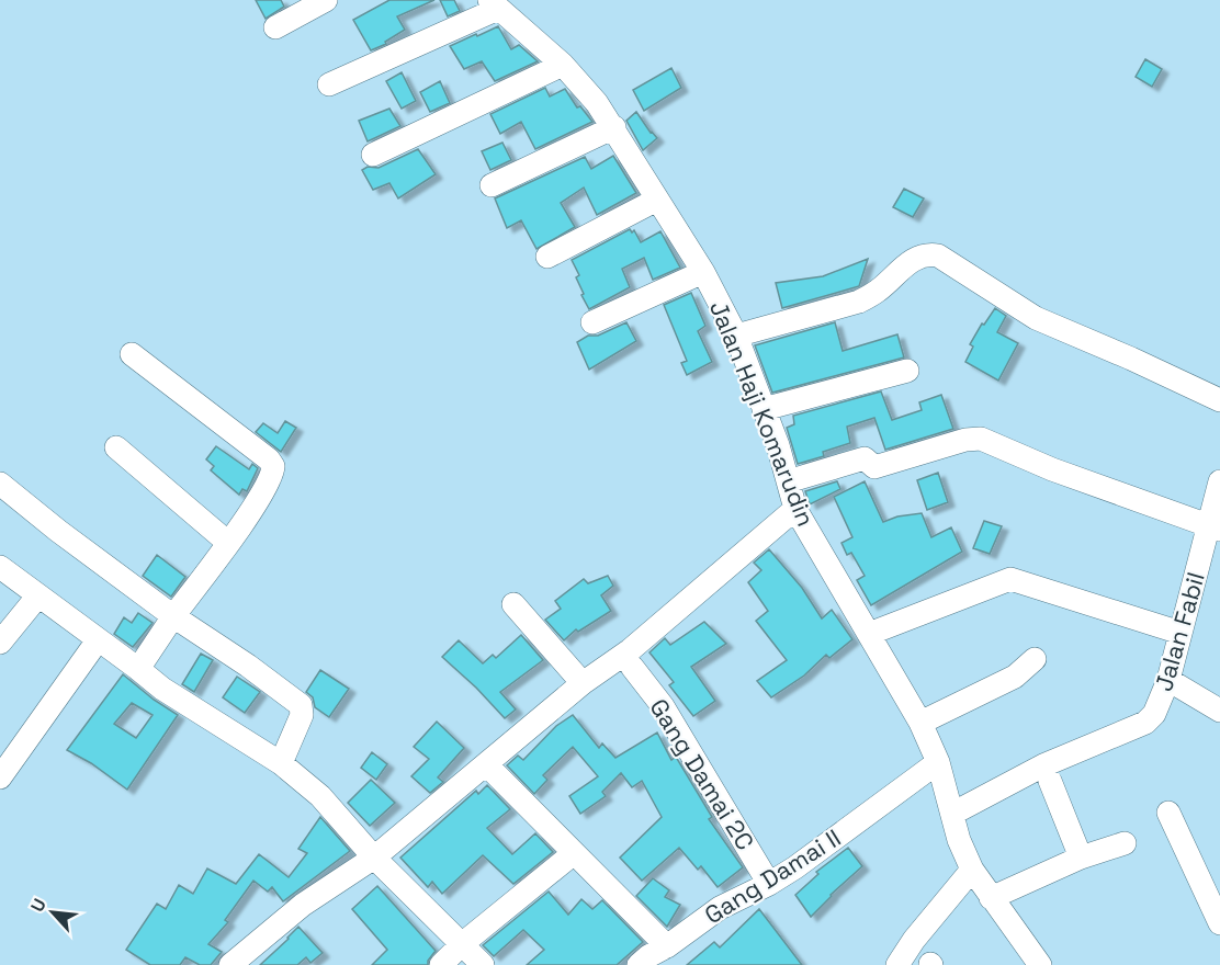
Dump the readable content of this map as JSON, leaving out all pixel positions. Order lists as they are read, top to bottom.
{
  "streets": {
    "street": [
      "Jalan Haji Komarudin",
      "Jalan Fabil",
      "Gang Damai 2C",
      "Gang Damai II"
    ]
  },
  "crossings": [
    ["Jalan Haji Komarudin", "Jalan Fabil"],
    ["Jalan Haji Komarudin", "Gang Damai II"],
    ["Gang Damai 2C", "Gang Damai II"]
  ],
  "north": "top left"
}
